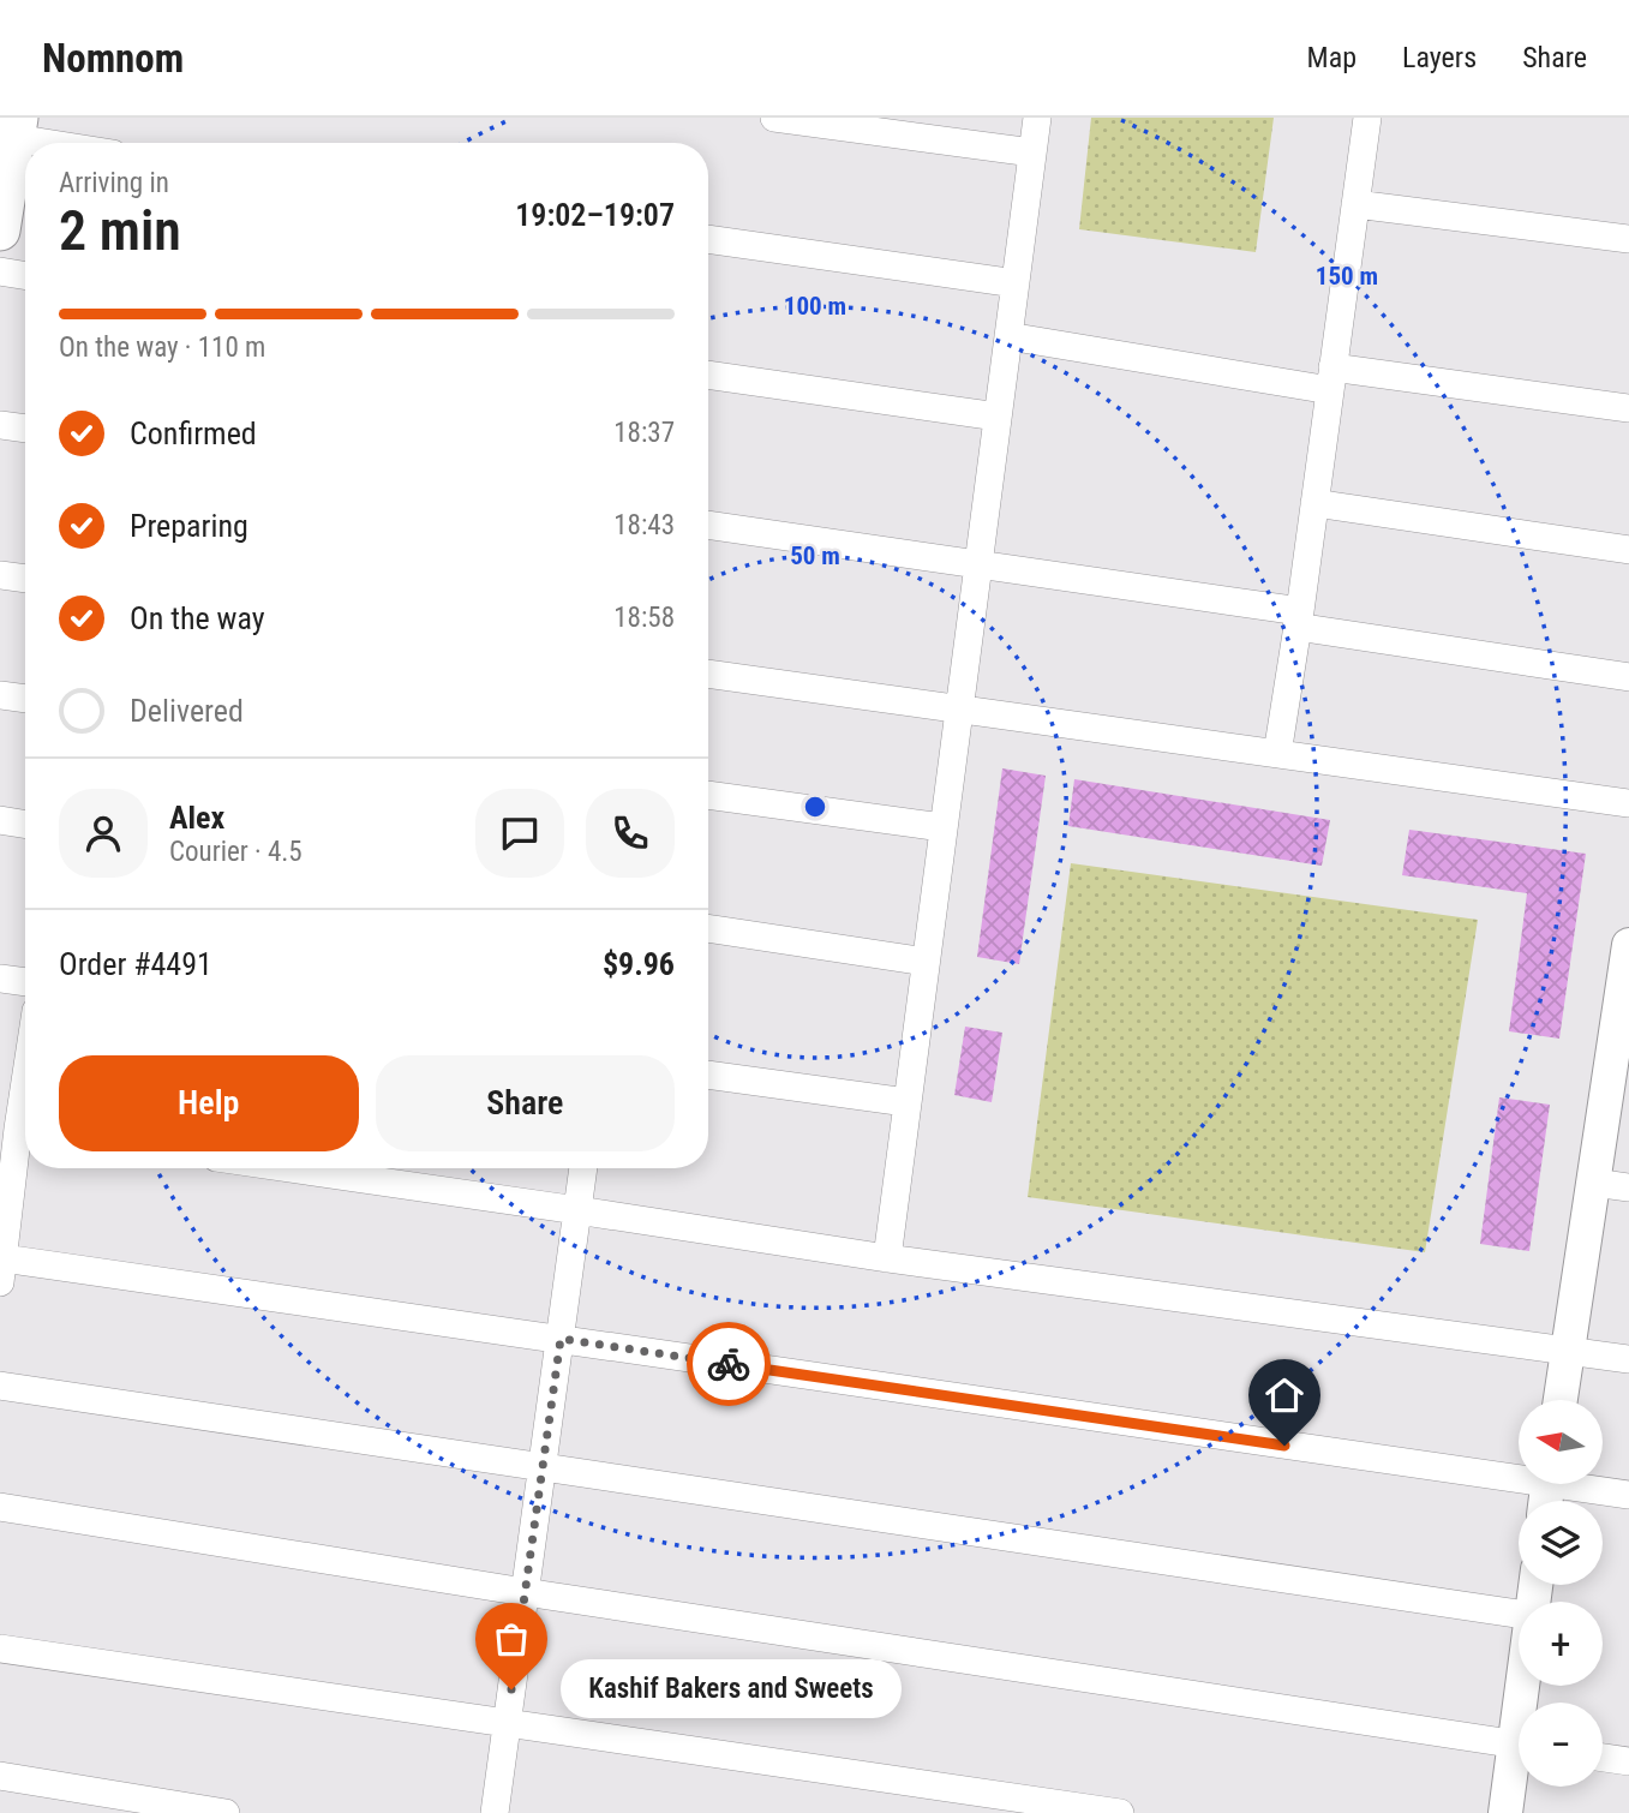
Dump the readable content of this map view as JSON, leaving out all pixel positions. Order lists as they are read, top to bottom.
{
  "places": ["Kashif Bakers and Sweets"],
  "north": "left",
  "page": {
    "header": "Nomnom",
    "nav": ["Map", "Layers", "Share"],
    "heading": ["2 min", "Arriving in", "19:02–19:07"],
    "panel": [
      "Alex",
      "Courier · 4.5",
      "Order #4491",
      "$9.96"
    ],
    "bar": "On the way · 110 m",
    "list": [
      ["Confirmed", "18:37"],
      ["Preparing", "18:43"],
      ["On the way", "18:58"],
      "Delivered"
    ],
    "buttons": ["Help", "Share"],
    "map_buttons": ["+", "−"],
    "bubble": "Kashif Bakers and Sweets"
  },
  "rings": ["150 m", "100 m", "50 m"]
}
